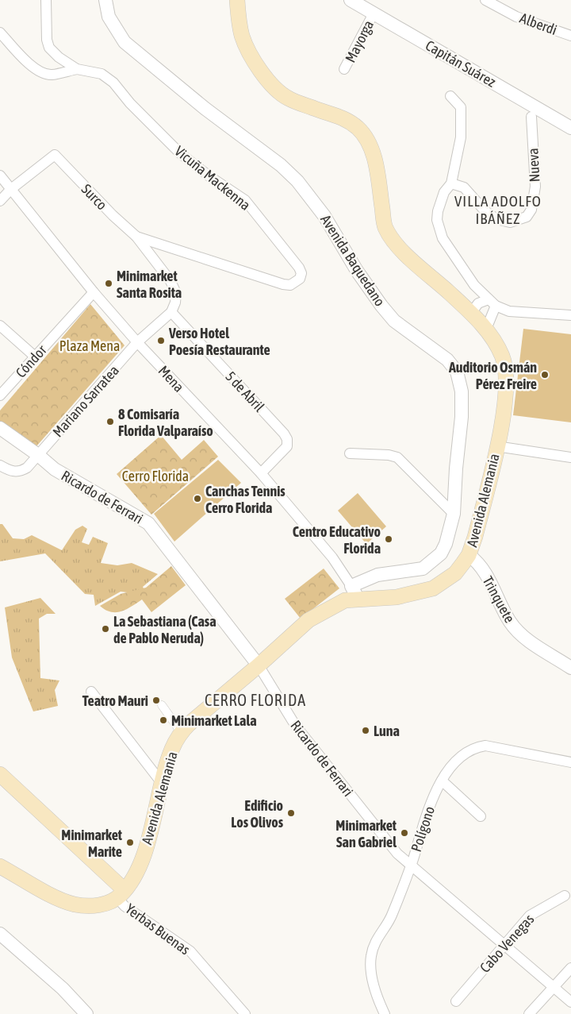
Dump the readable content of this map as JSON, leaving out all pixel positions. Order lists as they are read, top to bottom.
{
  "streets": {
    "main road": ["Avenida Alemania", "Yerbas Buenas"],
    "street": [
      "Alberdi",
      "Mayorga",
      "Capitán Suárez",
      "Nueva",
      "Vicuña Mackenna",
      "Surco",
      "Avenida Baquedano",
      "Cóndor",
      "Mena",
      "5 de Abril",
      "Mariano Sarratea",
      "Ricardo de Ferrari",
      "Trinquete",
      "Polígono",
      "Cabo Venegas"
    ]
  },
  "crossings": [
    ["Mayorga", "Capitán Suárez"],
    ["Vicuña Mackenna", "Surco"],
    ["Surco", "Mena"],
    ["Avenida Baquedano", "Mena"],
    ["Cóndor", "Mena"],
    ["Mena", "5 de Abril"],
    ["Mena", "Mariano Sarratea"],
    ["Mena", "Avenida Alemania"],
    ["5 de Abril", "Mariano Sarratea"],
    ["Mariano Sarratea", "Ricardo de Ferrari"],
    ["Ricardo de Ferrari", "Avenida Alemania"],
    ["Ricardo de Ferrari", "Polígono"],
    ["Ricardo de Ferrari", "Cabo Venegas"],
    ["Avenida Alemania", "Trinquete"],
    ["Avenida Alemania", "Yerbas Buenas"]
  ],
  "districts": ["VILLA ADOLFO IBÁÑEZ", "CERRO FLORIDA"],
  "parks": ["Plaza Mena", "Cerro Florida"],
  "places": [
    "Minimarket Santa Rosita",
    "Verso Hotel Poesía Restaurante",
    "Auditorio Osmán Pérez Freire",
    "8 Comisaría Florida Valparaíso",
    "Canchas Tennis Cerro Florida",
    "Centro Educativo Florida",
    "La Sebastiana (Casa de Pablo Neruda)",
    "Teatro Mauri",
    "Minimarket Lala",
    "Luna",
    "Edificio Los Olivos",
    "Minimarket San Gabriel",
    "Minimarket Marite"
  ]
}
